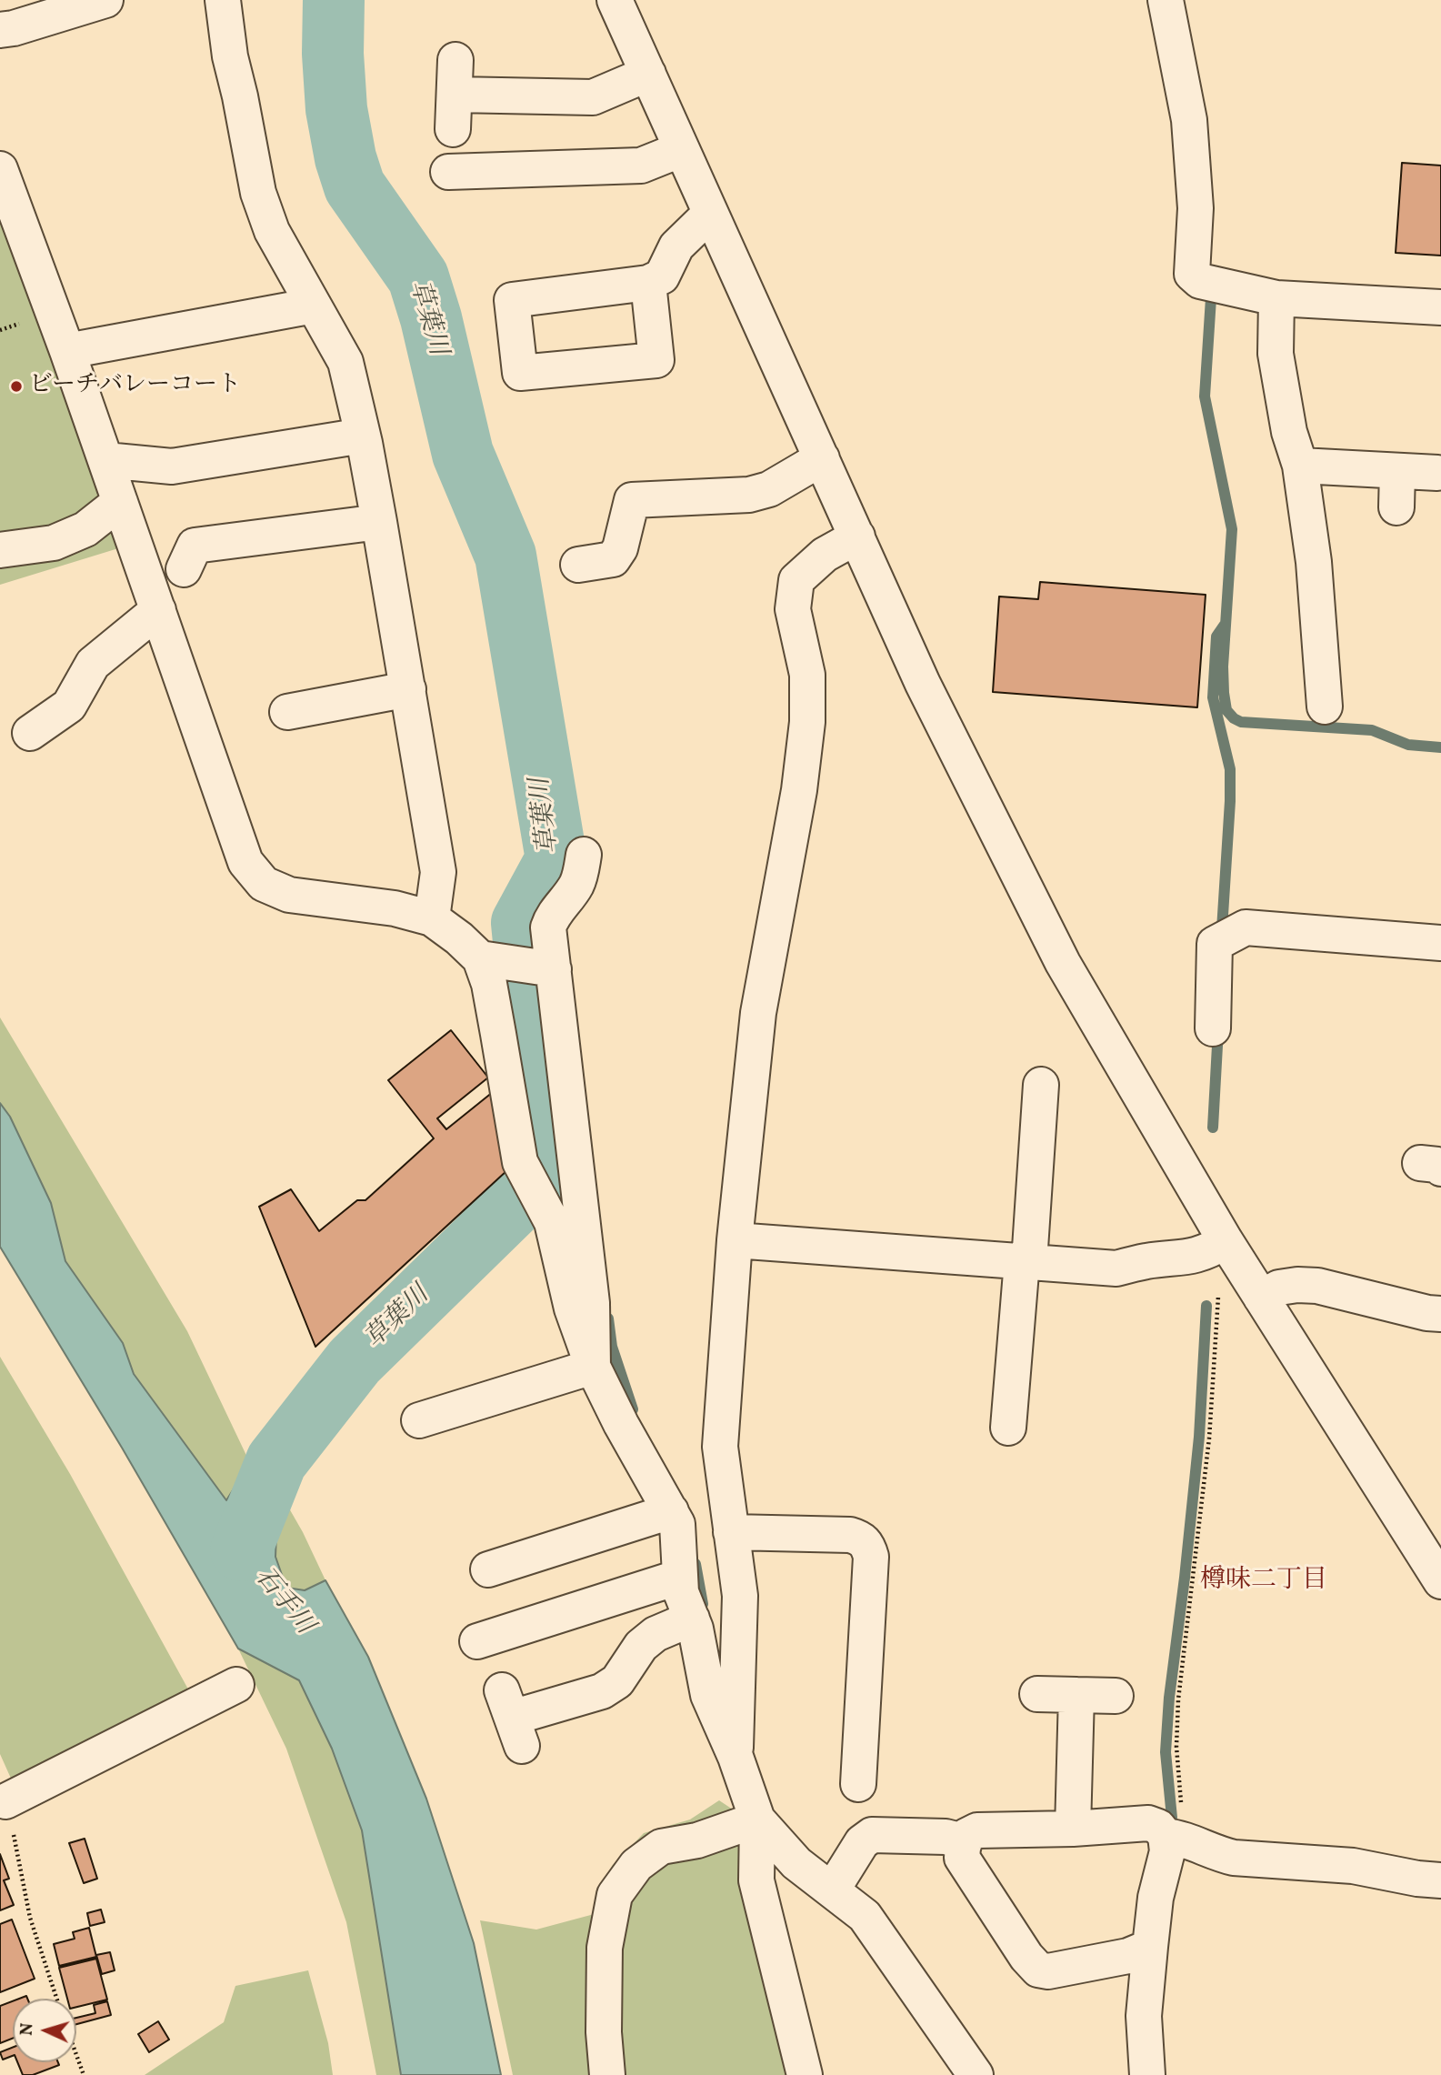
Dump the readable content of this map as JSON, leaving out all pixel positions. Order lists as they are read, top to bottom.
{
  "districts": ["樽味二丁目"],
  "water": ["草葉川", "石手川"],
  "places": ["ビーチバレーコート"],
  "north": "left"
}
